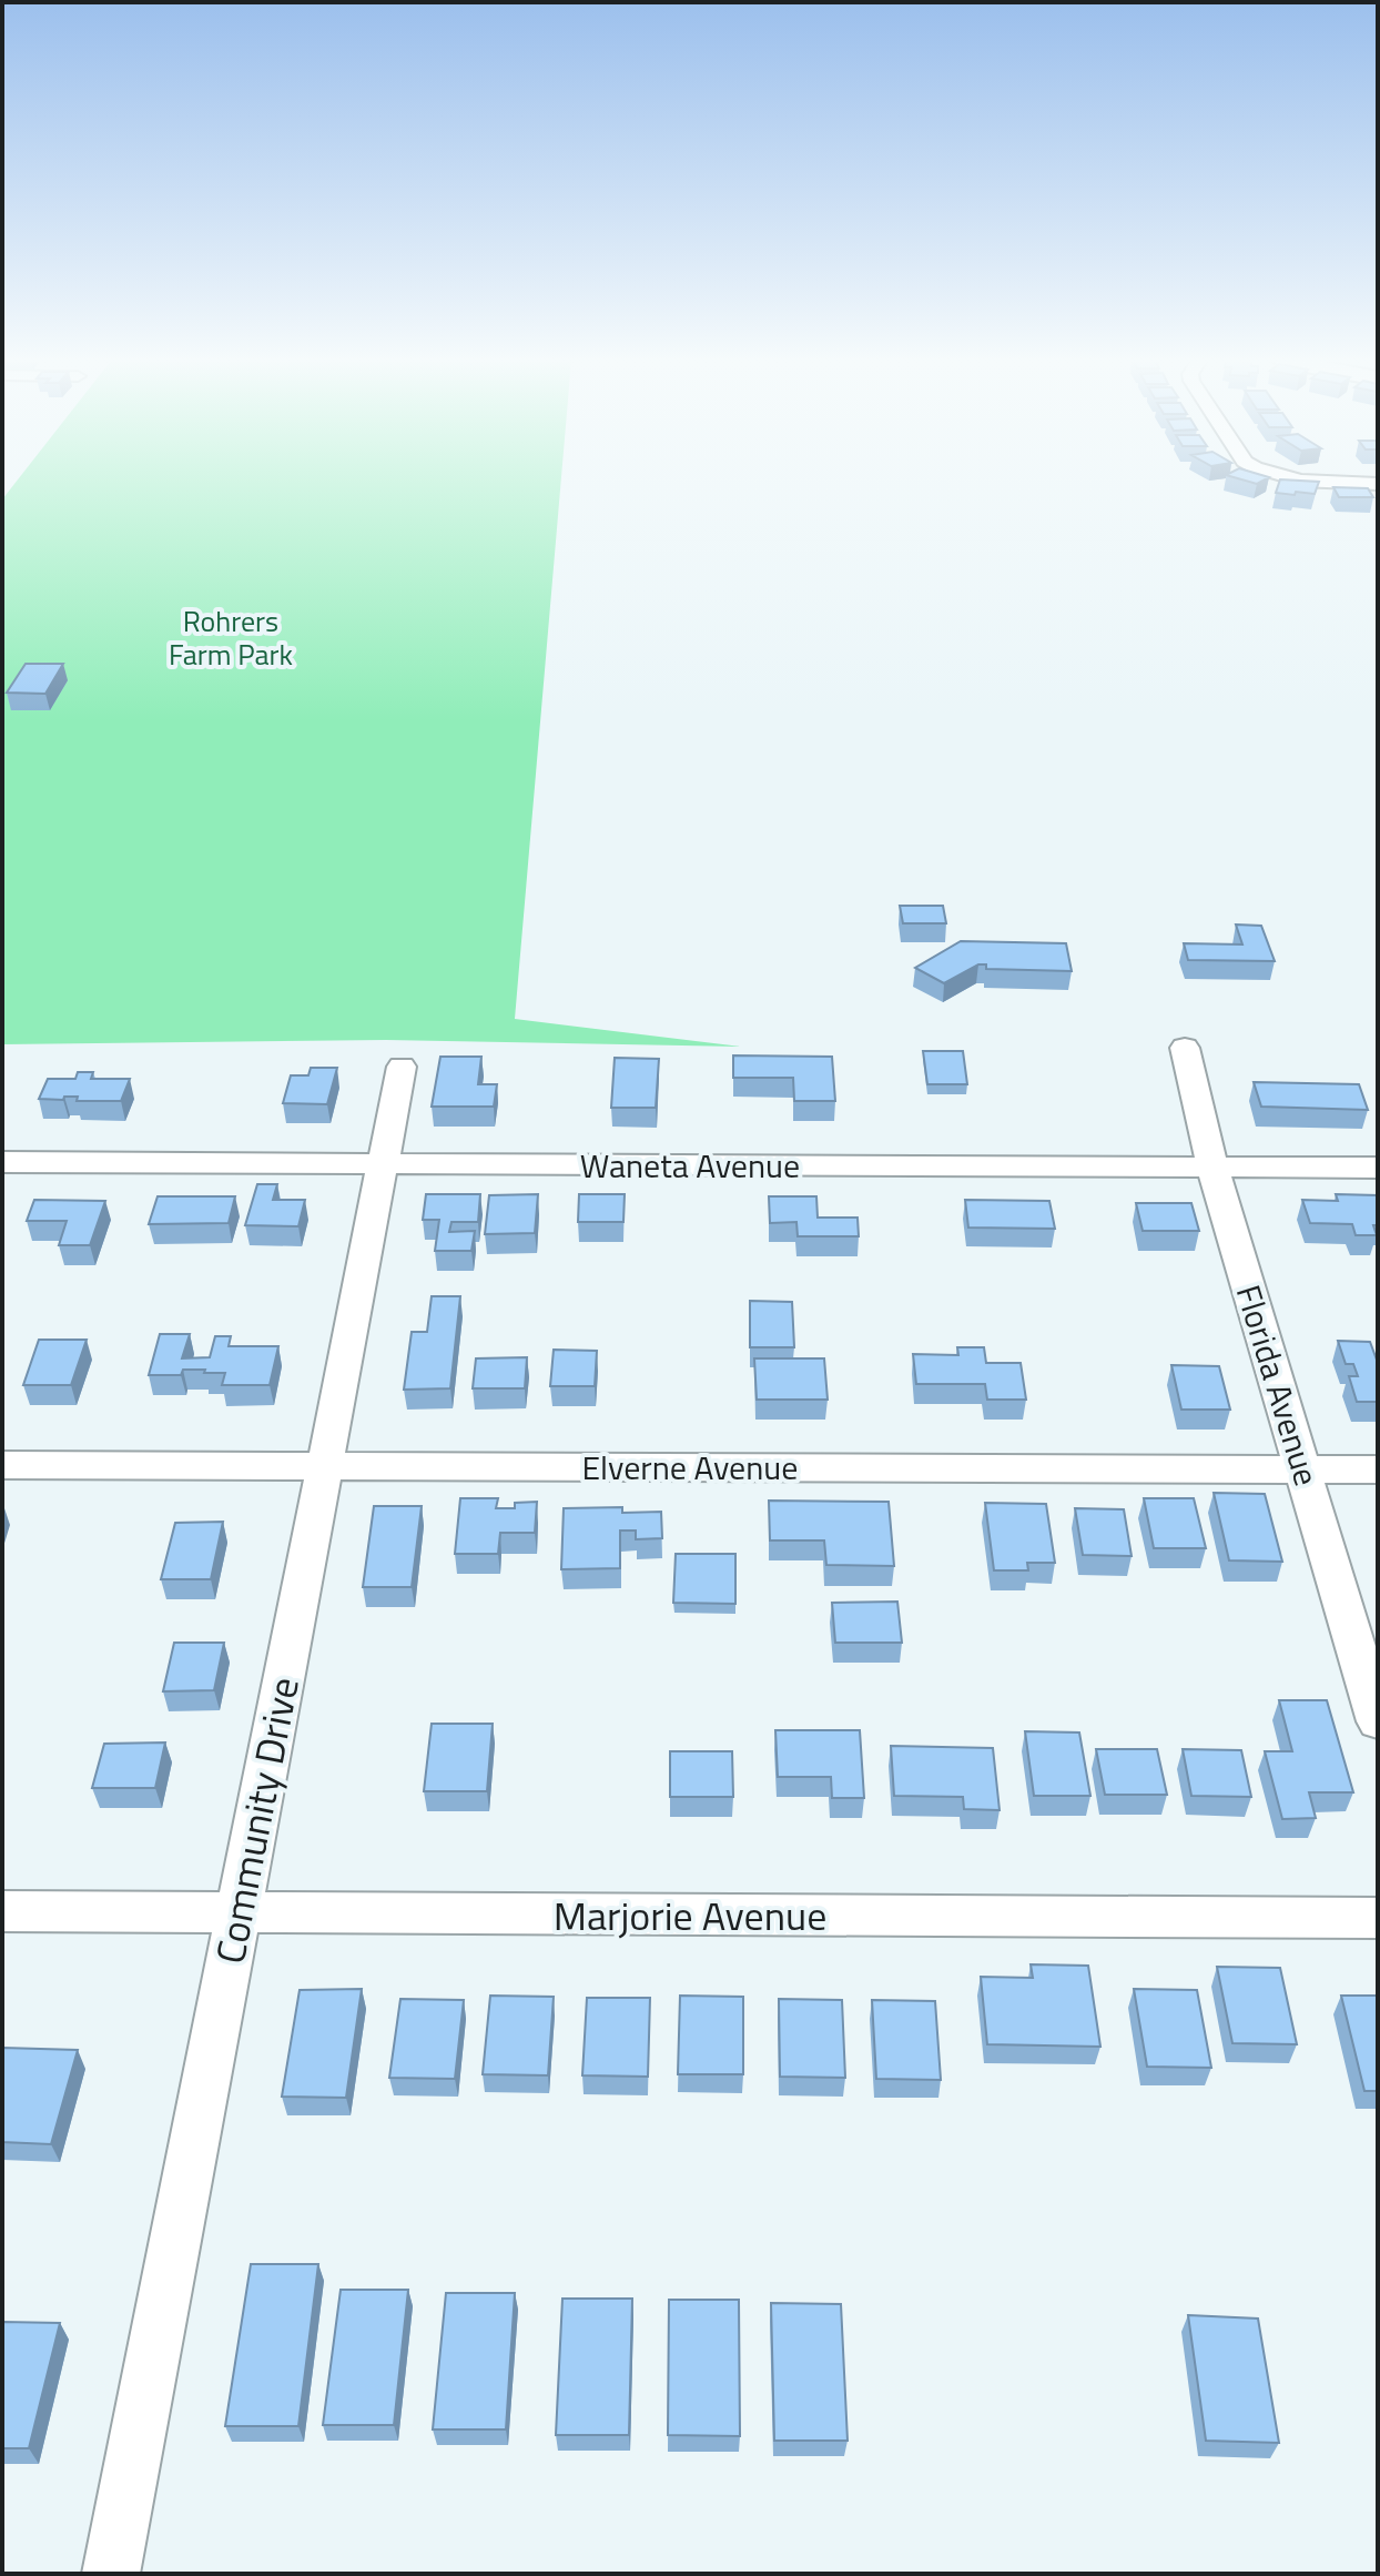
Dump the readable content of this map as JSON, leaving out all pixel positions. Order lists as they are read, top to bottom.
{
  "streets": {
    "street": [
      "Waneta Avenue",
      "Florida Avenue",
      "Elverne Avenue",
      "Community Drive",
      "Marjorie Avenue"
    ]
  },
  "crossings": [
    ["Waneta Avenue", "Florida Avenue"],
    ["Waneta Avenue", "Community Drive"],
    ["Florida Avenue", "Elverne Avenue"],
    ["Elverne Avenue", "Community Drive"],
    ["Community Drive", "Marjorie Avenue"]
  ],
  "parks": ["Rohrers Farm Park"]
}
